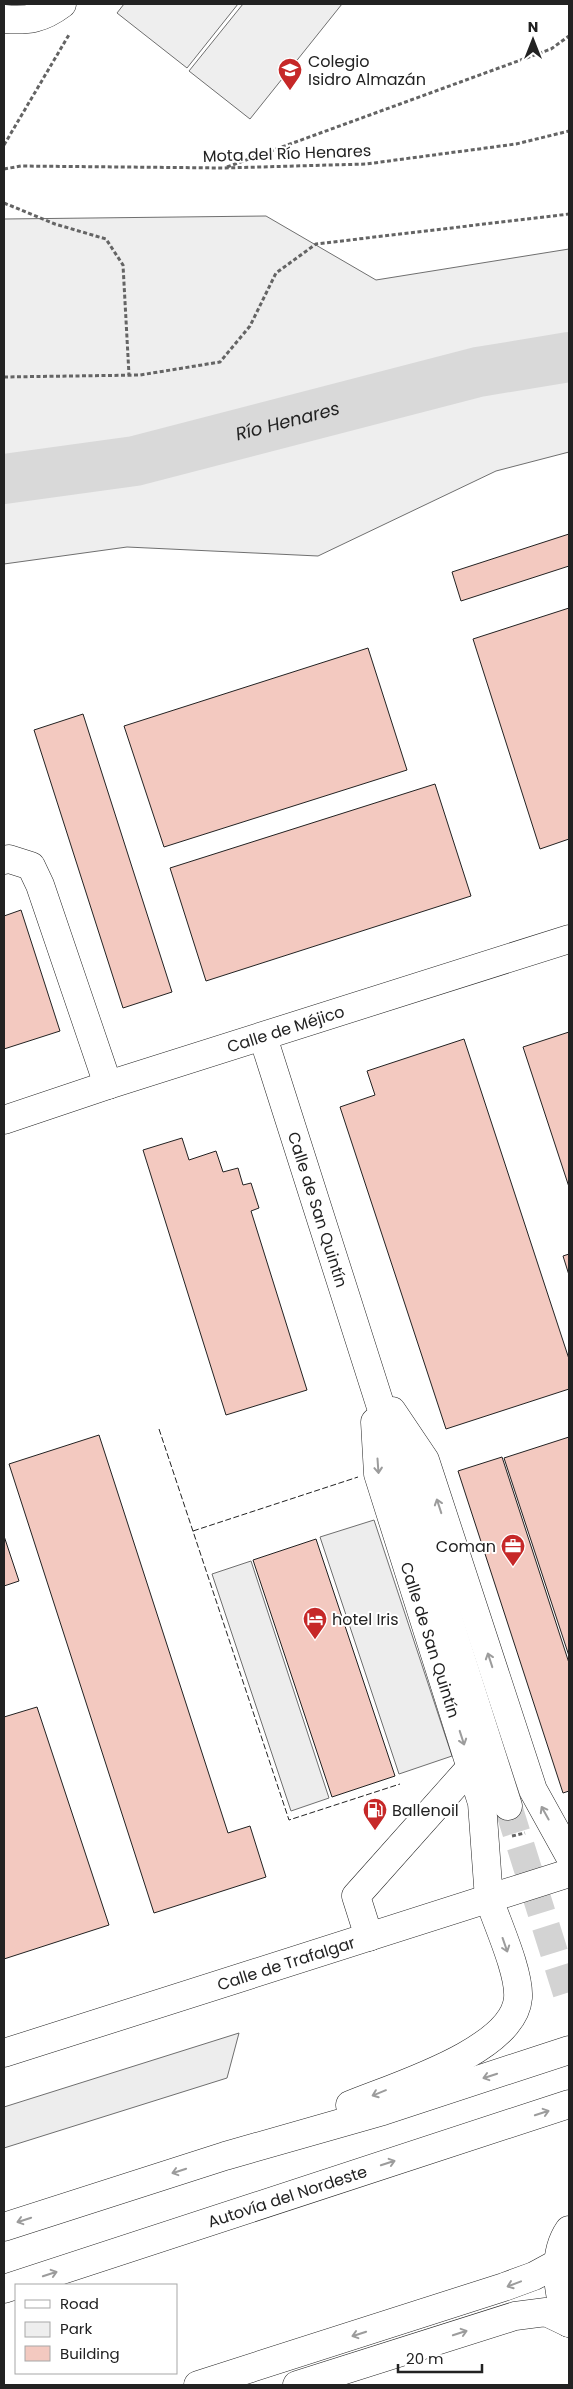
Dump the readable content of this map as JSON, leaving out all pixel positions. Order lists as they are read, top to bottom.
{
  "streets": {
    "main road": [
      "Calle de Méjico",
      "Calle de San Quintín",
      "Calle de Trafalgar",
      "Autovía del Nordeste"
    ],
    "path": ["Mota del Río Henares"]
  },
  "crossings": [
    ["Calle de Méjico", "Calle de San Quintín"],
    ["Calle de San Quintín", "Calle de Trafalgar"]
  ],
  "water": ["Río Henares"],
  "places": {
    "school or university": ["Colegio Isidro Almazán"],
    "office": ["Coman"],
    "hotel": ["hotel Iris"],
    "fuel station": ["Ballenoil"]
  },
  "legend": ["Road", "Park", "Building"],
  "scale_bar": "20 m",
  "north": "top"
}
